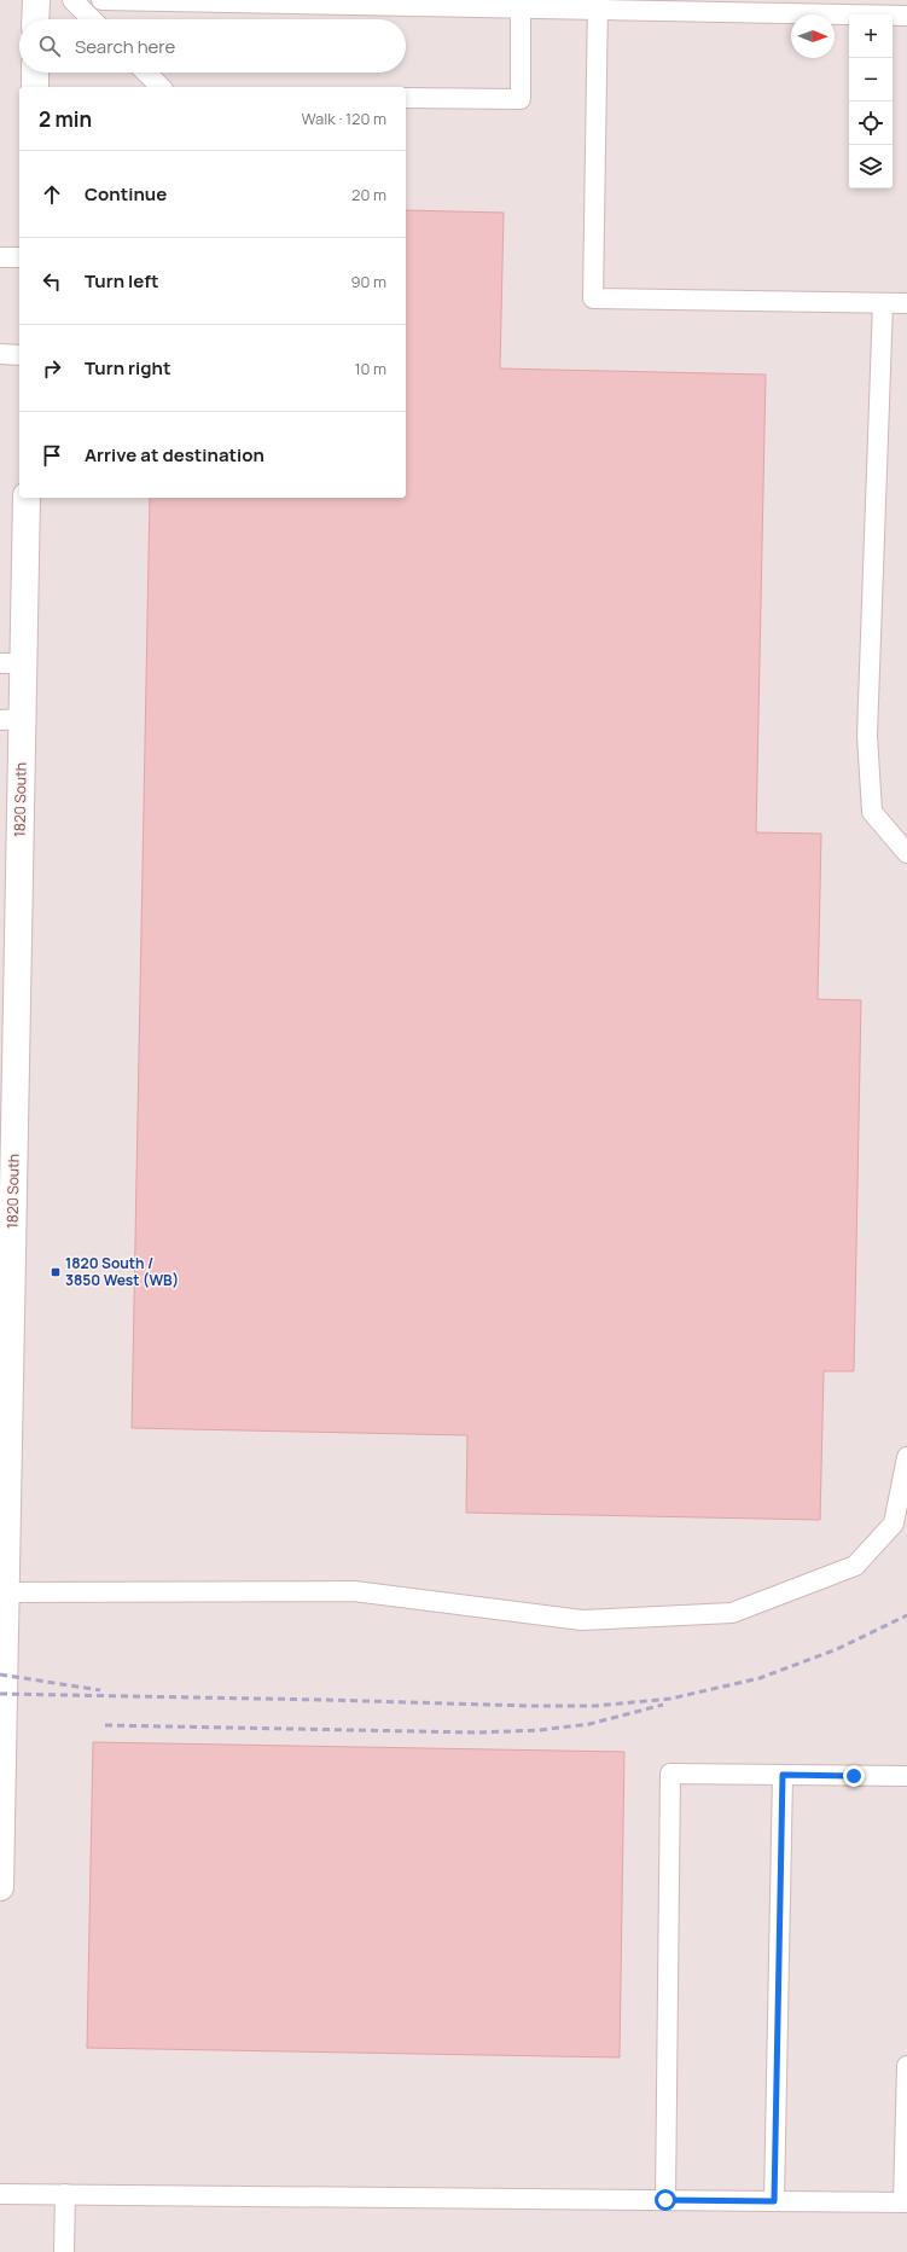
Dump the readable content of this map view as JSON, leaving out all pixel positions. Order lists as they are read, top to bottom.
{
  "streets": {
    "street": ["1820 South"]
  },
  "places": {
    "transit": ["1820 South / 3850 West (WB)"]
  },
  "north": "right",
  "page": {
    "map_buttons": ["+", "−"],
    "search": "Search here",
    "heading": ["2 min", "Walk · 120 m"],
    "list": [
      ["Continue", "20 m"],
      ["Turn left", "90 m"],
      ["Turn right", "10 m"],
      "Arrive at destination"
    ]
  }
}
